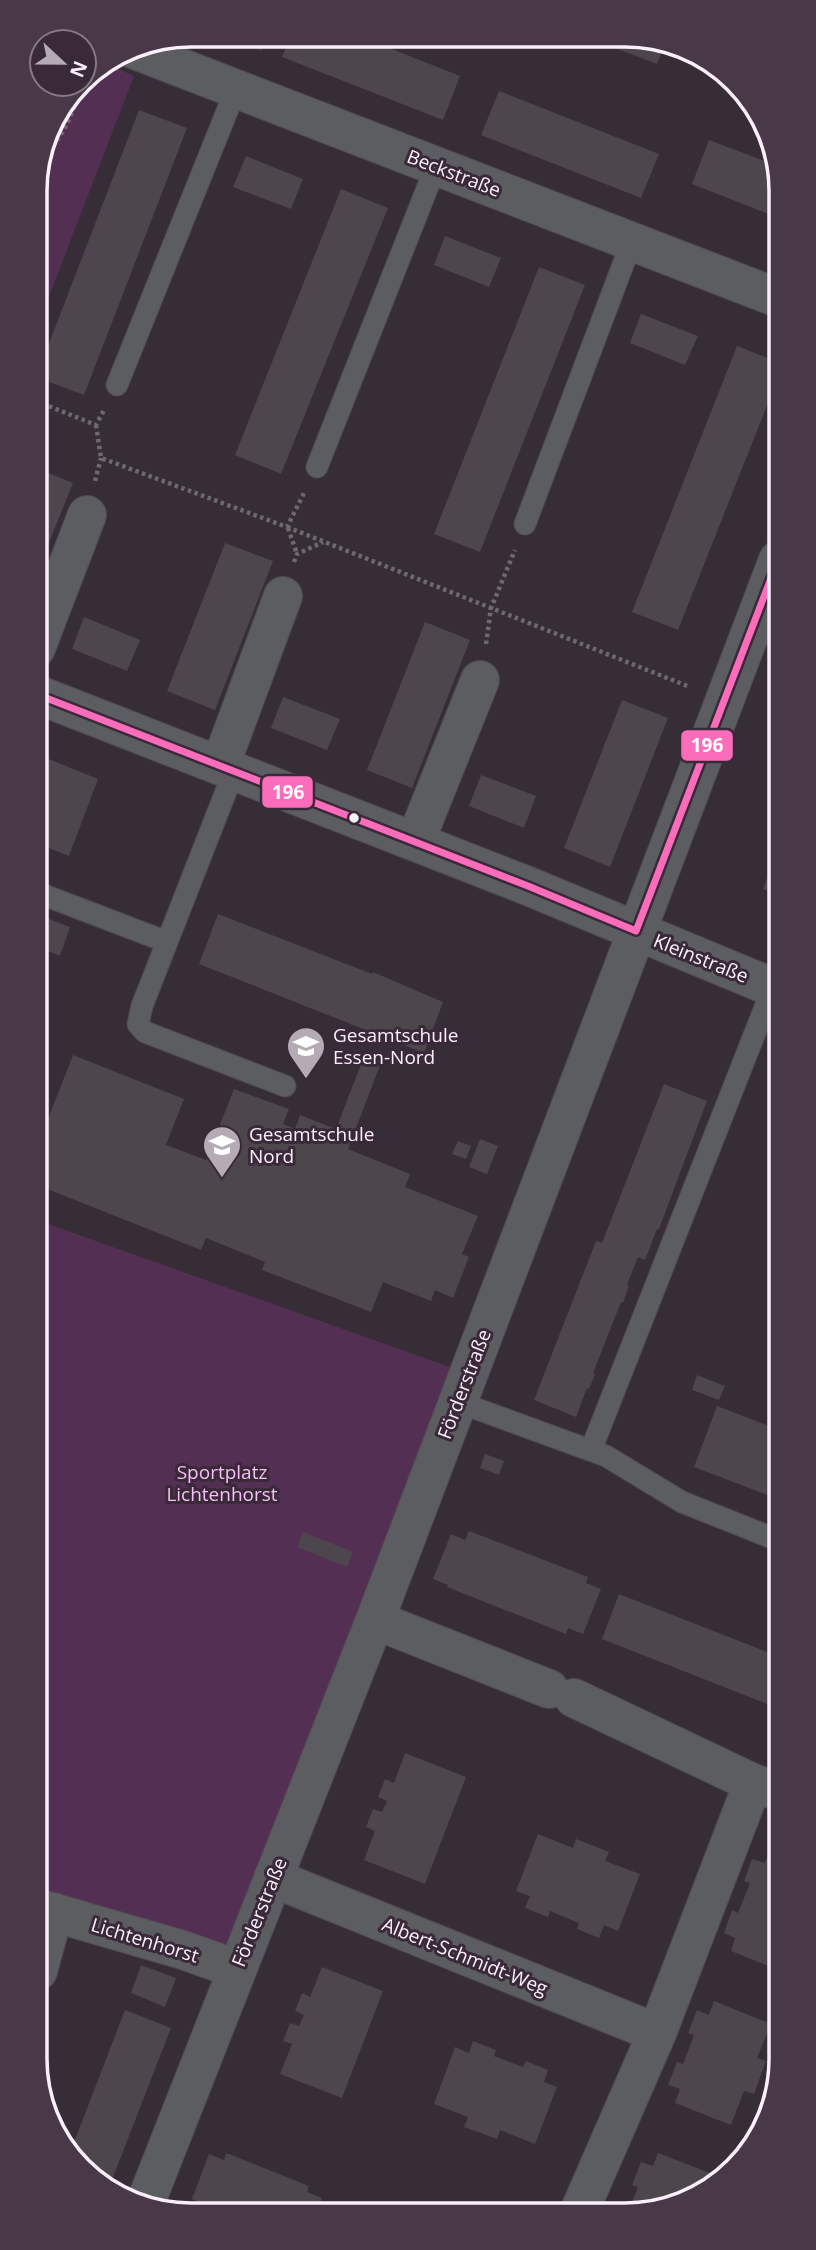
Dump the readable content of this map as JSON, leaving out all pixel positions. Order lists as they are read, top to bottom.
{
  "streets": {
    "street": [
      "Beckstraße",
      "Kleinstraße",
      "Förderstraße",
      "Lichtenhorst",
      "Albert-Schmidt-Weg"
    ]
  },
  "crossings": [
    ["Kleinstraße", "Förderstraße"],
    ["Förderstraße", "Lichtenhorst"],
    ["Förderstraße", "Albert-Schmidt-Weg"]
  ],
  "parks": ["Sportplatz Lichtenhorst"],
  "places": {
    "school or university": ["Gesamtschule Essen-Nord", "Gesamtschule Nord"]
  },
  "lines": ["transit line 196"],
  "north": "right"
}
